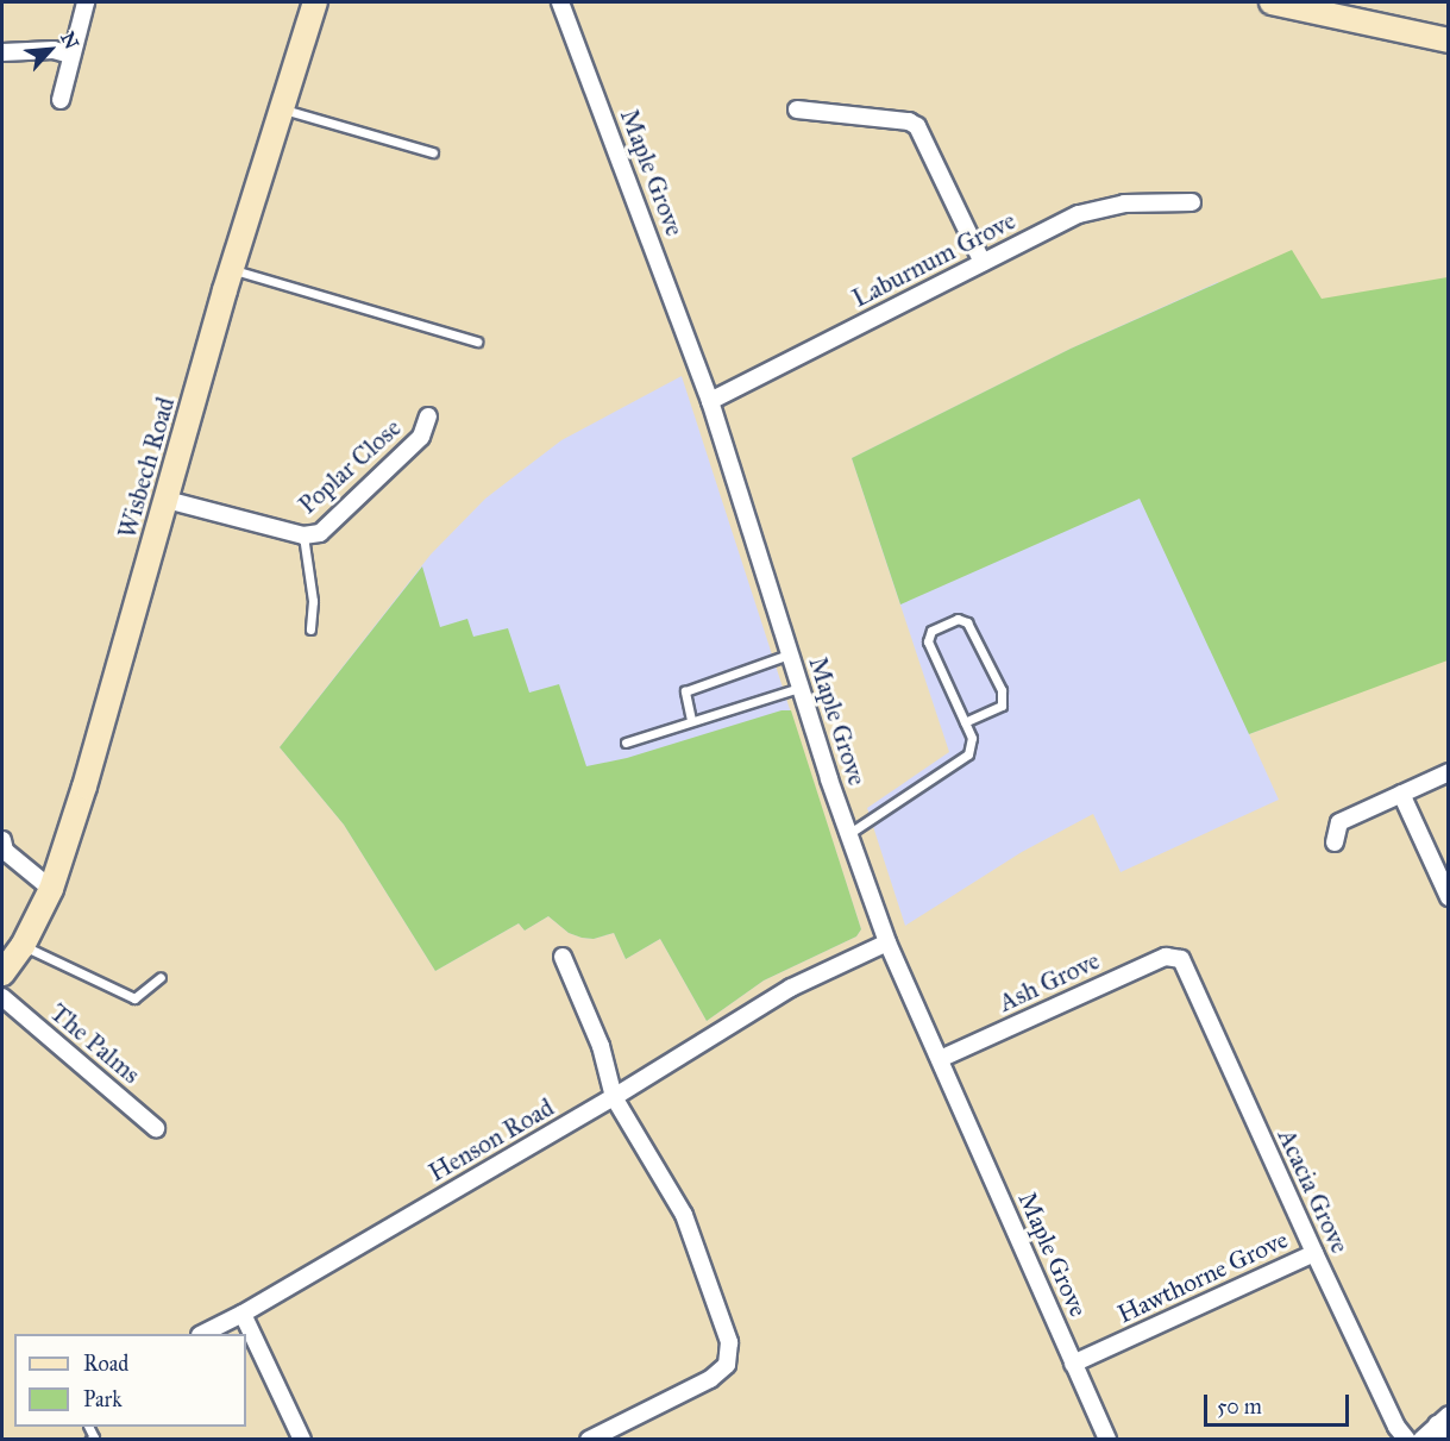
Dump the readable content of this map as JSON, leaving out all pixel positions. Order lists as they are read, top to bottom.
{
  "streets": {
    "main road": ["Wisbech Road"],
    "street": [
      "Maple Grove",
      "Laburnum Grove",
      "Poplar Close",
      "Ash Grove",
      "The Palms",
      "Henson Road",
      "Acacia Grove",
      "Hawthorne Grove"
    ]
  },
  "crossings": [
    ["Maple Grove", "Laburnum Grove"],
    ["Maple Grove", "Ash Grove"],
    ["Maple Grove", "Henson Road"],
    ["Maple Grove", "Hawthorne Grove"],
    ["Poplar Close", "Wisbech Road"],
    ["Ash Grove", "Acacia Grove"],
    ["Acacia Grove", "Hawthorne Grove"]
  ],
  "legend": ["Road", "Park"],
  "scale_bar": "50 m",
  "north": "top right"
}
